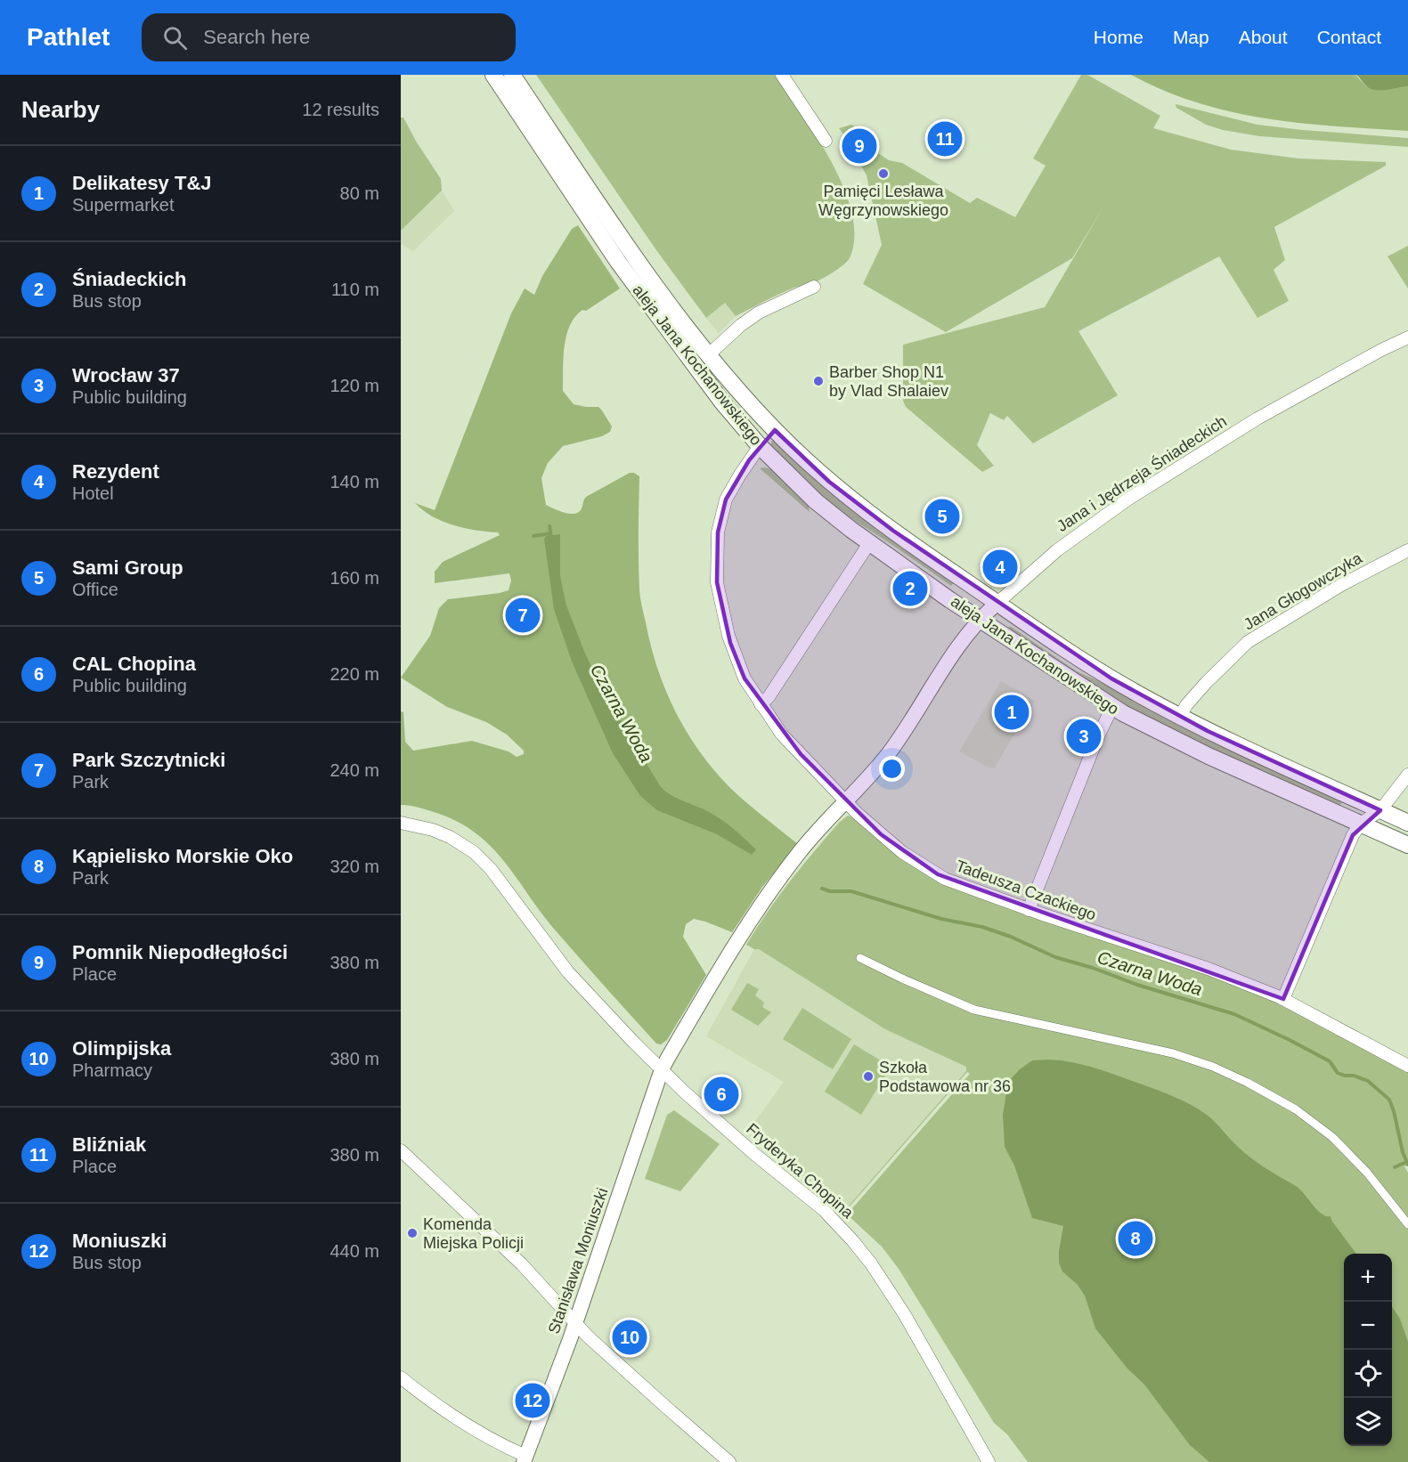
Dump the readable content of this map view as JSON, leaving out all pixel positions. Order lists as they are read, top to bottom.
{
  "streets": {
    "main road": ["aleja Jana Kochanowskiego"],
    "street": [
      "Jana i Jędrzeja Śniadeckich",
      "Jana Głogowczyka",
      "Tadeusza Czackiego",
      "Fryderyka Chopina",
      "Stanisława Moniuszki"
    ]
  },
  "crossings": [
    ["aleja Jana Kochanowskiego", "Jana i Jędrzeja Śniadeckich"],
    ["aleja Jana Kochanowskiego", "Jana Głogowczyka"],
    ["aleja Jana Kochanowskiego", "Tadeusza Czackiego"],
    ["Jana i Jędrzeja Śniadeckich", "Tadeusza Czackiego"],
    ["Jana i Jędrzeja Śniadeckich", "Fryderyka Chopina"],
    ["Jana i Jędrzeja Śniadeckich", "Stanisława Moniuszki"],
    ["Fryderyka Chopina", "Stanisława Moniuszki"]
  ],
  "water": ["Czarna Woda"],
  "places": [
    "Pamięci Lesława Węgrzynowskiego",
    "Barber Shop N1 by Vlad Shalaiev",
    "Szkoła Podstawowa nr 36",
    "Komenda Miejska Policji"
  ],
  "page": {
    "header": "Pathlet",
    "search": "Search here",
    "nav": [
      "Home",
      "Map",
      "About",
      "Contact"
    ],
    "heading": ["Nearby", "12 results"],
    "pins": [
      "11",
      "9",
      "5",
      "4",
      "2",
      "7",
      "1",
      "3",
      "6",
      "8",
      "10",
      "12"
    ],
    "list": [
      {
        "mark": "1",
        "name": "Delikatesy T&J",
        "note": "Supermarket",
        "value": "80 m"
      },
      {
        "mark": "2",
        "name": "Śniadeckich",
        "note": "Bus stop",
        "value": "110 m"
      },
      {
        "mark": "3",
        "name": "Wrocław 37",
        "note": "Public building",
        "value": "120 m"
      },
      {
        "mark": "4",
        "name": "Rezydent",
        "note": "Hotel",
        "value": "140 m"
      },
      {
        "mark": "5",
        "name": "Sami Group",
        "note": "Office",
        "value": "160 m"
      },
      {
        "mark": "6",
        "name": "CAL Chopina",
        "note": "Public building",
        "value": "220 m"
      },
      {
        "mark": "7",
        "name": "Park Szczytnicki",
        "note": "Park",
        "value": "240 m"
      },
      {
        "mark": "8",
        "name": "Kąpielisko Morskie Oko",
        "note": "Park",
        "value": "320 m"
      },
      {
        "mark": "9",
        "name": "Pomnik Niepodłegłości",
        "note": "Place",
        "value": "380 m"
      },
      {
        "mark": "10",
        "name": "Olimpijska",
        "note": "Pharmacy",
        "value": "380 m"
      },
      {
        "mark": "11",
        "name": "Bliźniak",
        "note": "Place",
        "value": "380 m"
      },
      {
        "mark": "12",
        "name": "Moniuszki",
        "note": "Bus stop",
        "value": "440 m"
      }
    ],
    "map_buttons": ["+", "−"]
  }
}
